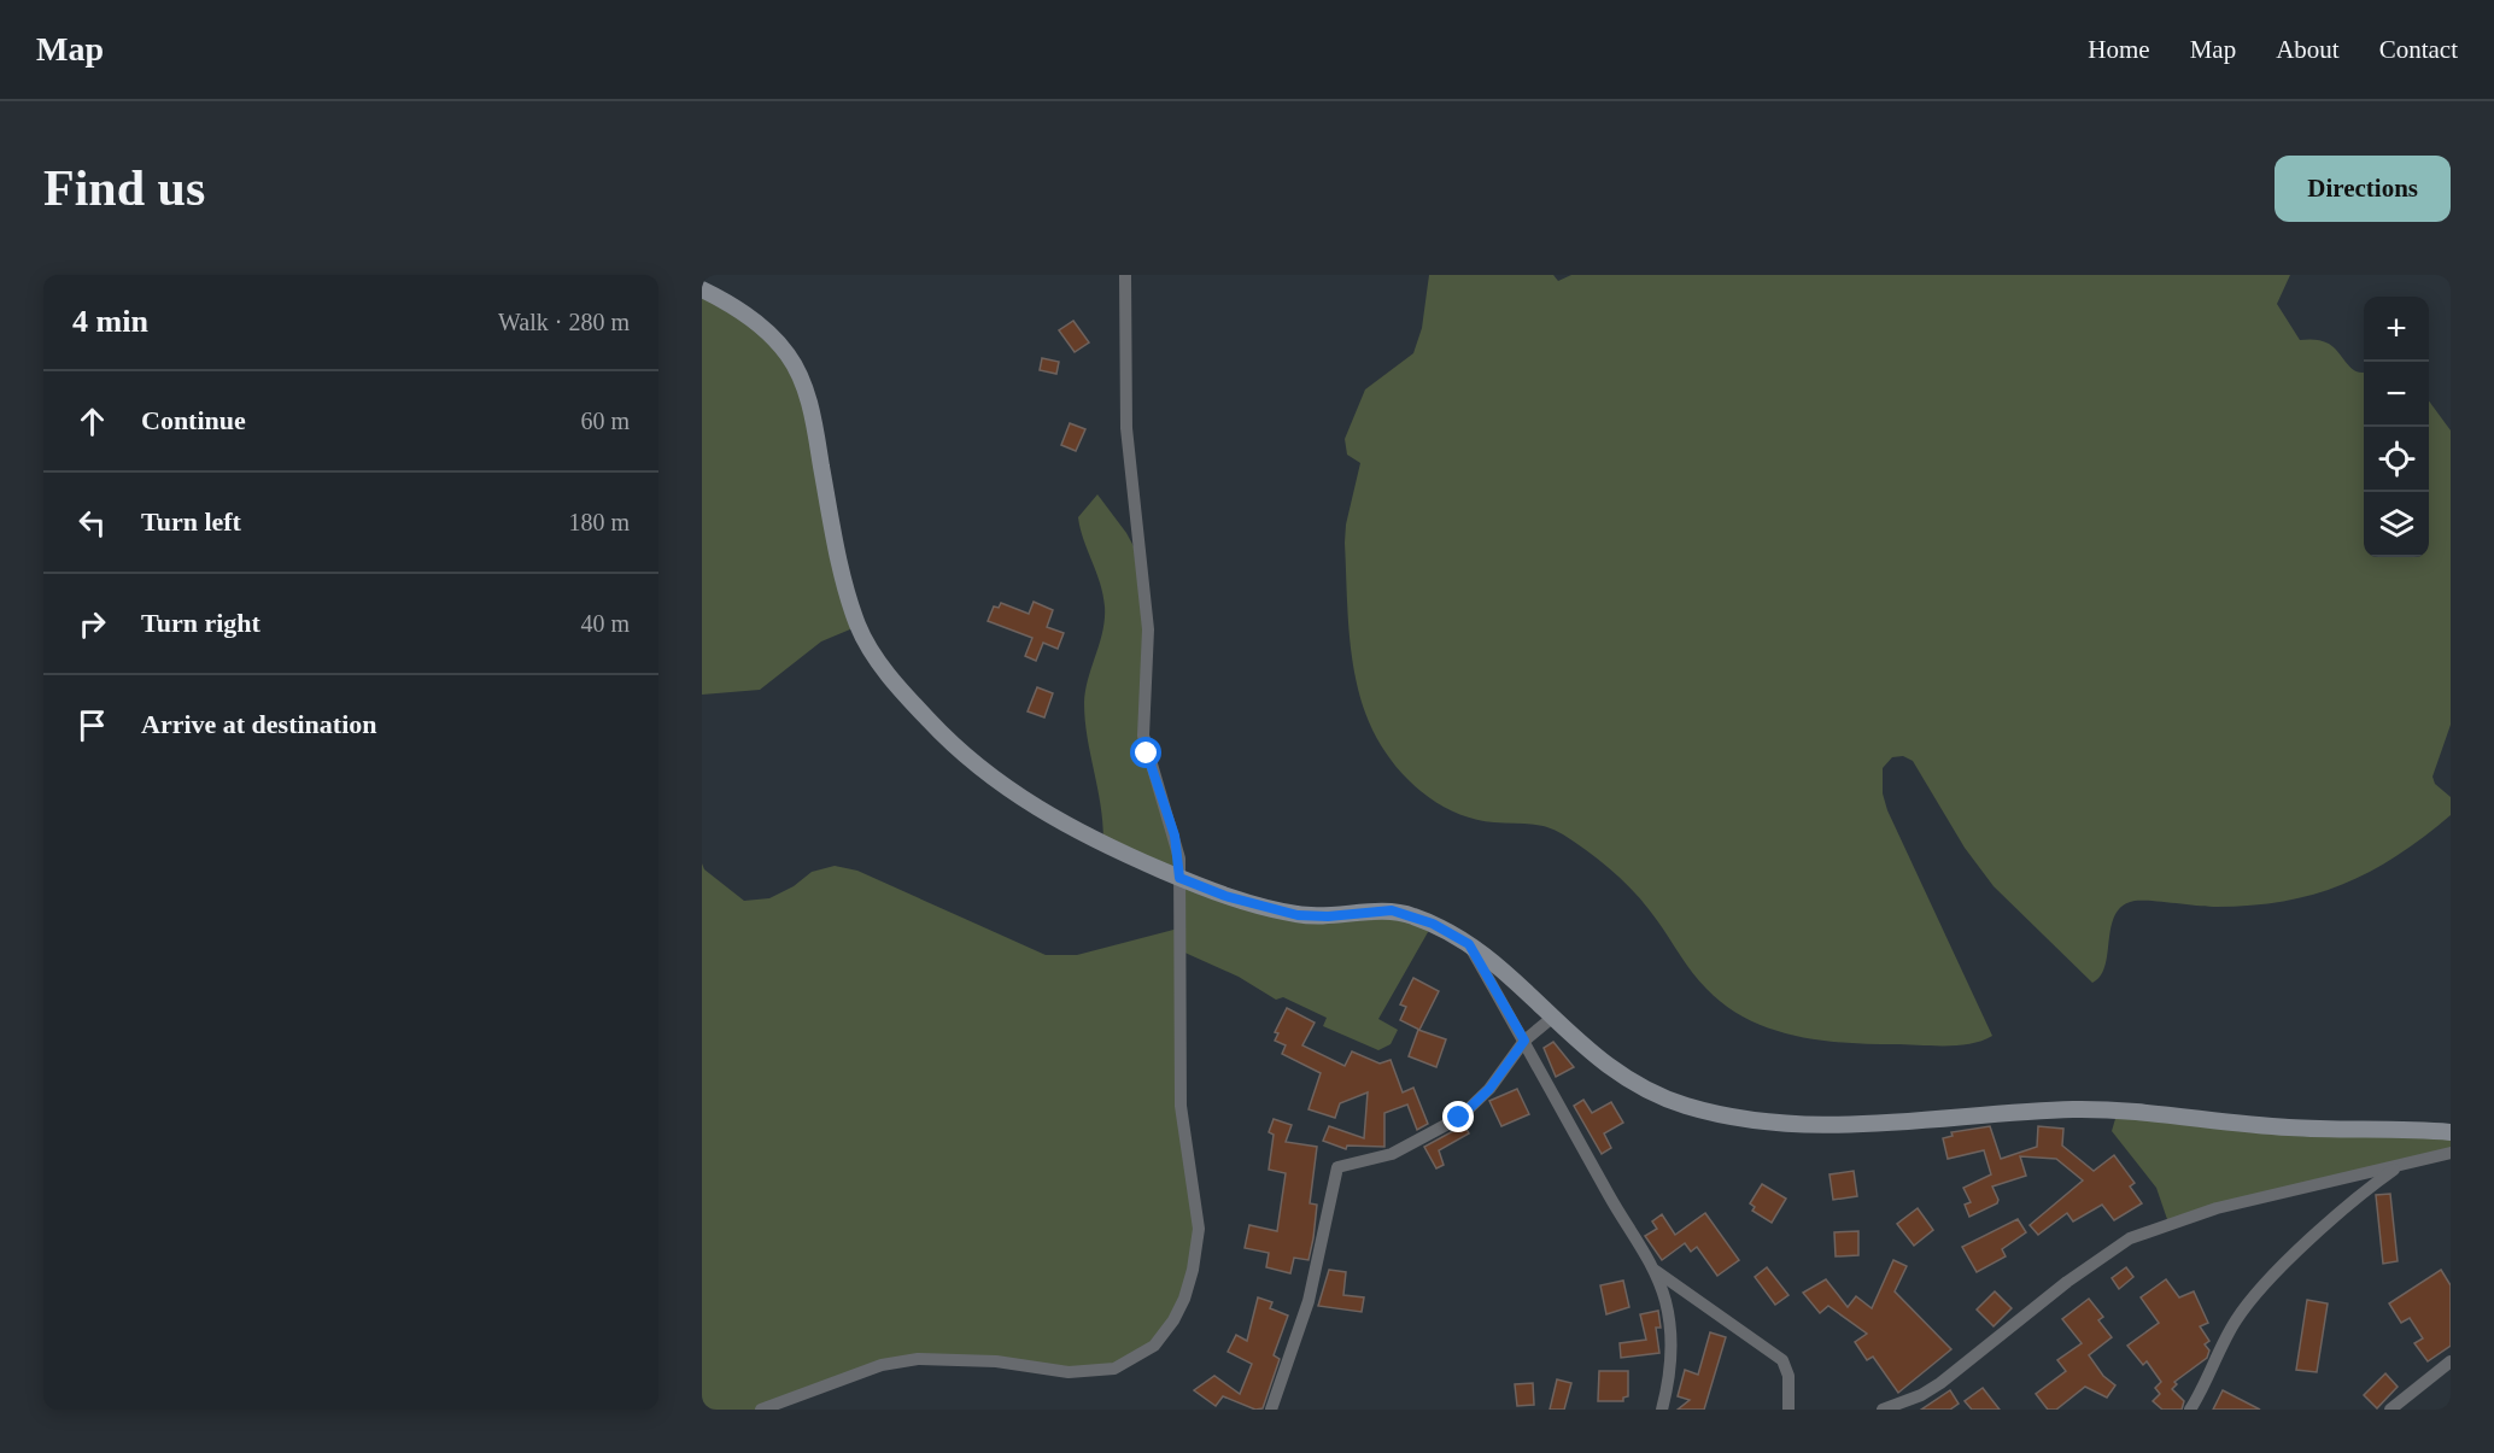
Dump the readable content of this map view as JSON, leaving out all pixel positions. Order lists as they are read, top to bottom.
{
  "page": {
    "header": "Map",
    "nav": [
      "Home",
      "Map",
      "About",
      "Contact"
    ],
    "buttons": "Directions",
    "title": "Find us",
    "heading": ["4 min", "Walk · 280 m"],
    "map_buttons": ["+", "−"],
    "list": [
      ["Continue", "60 m"],
      ["Turn left", "180 m"],
      ["Turn right", "40 m"],
      "Arrive at destination"
    ]
  }
}
